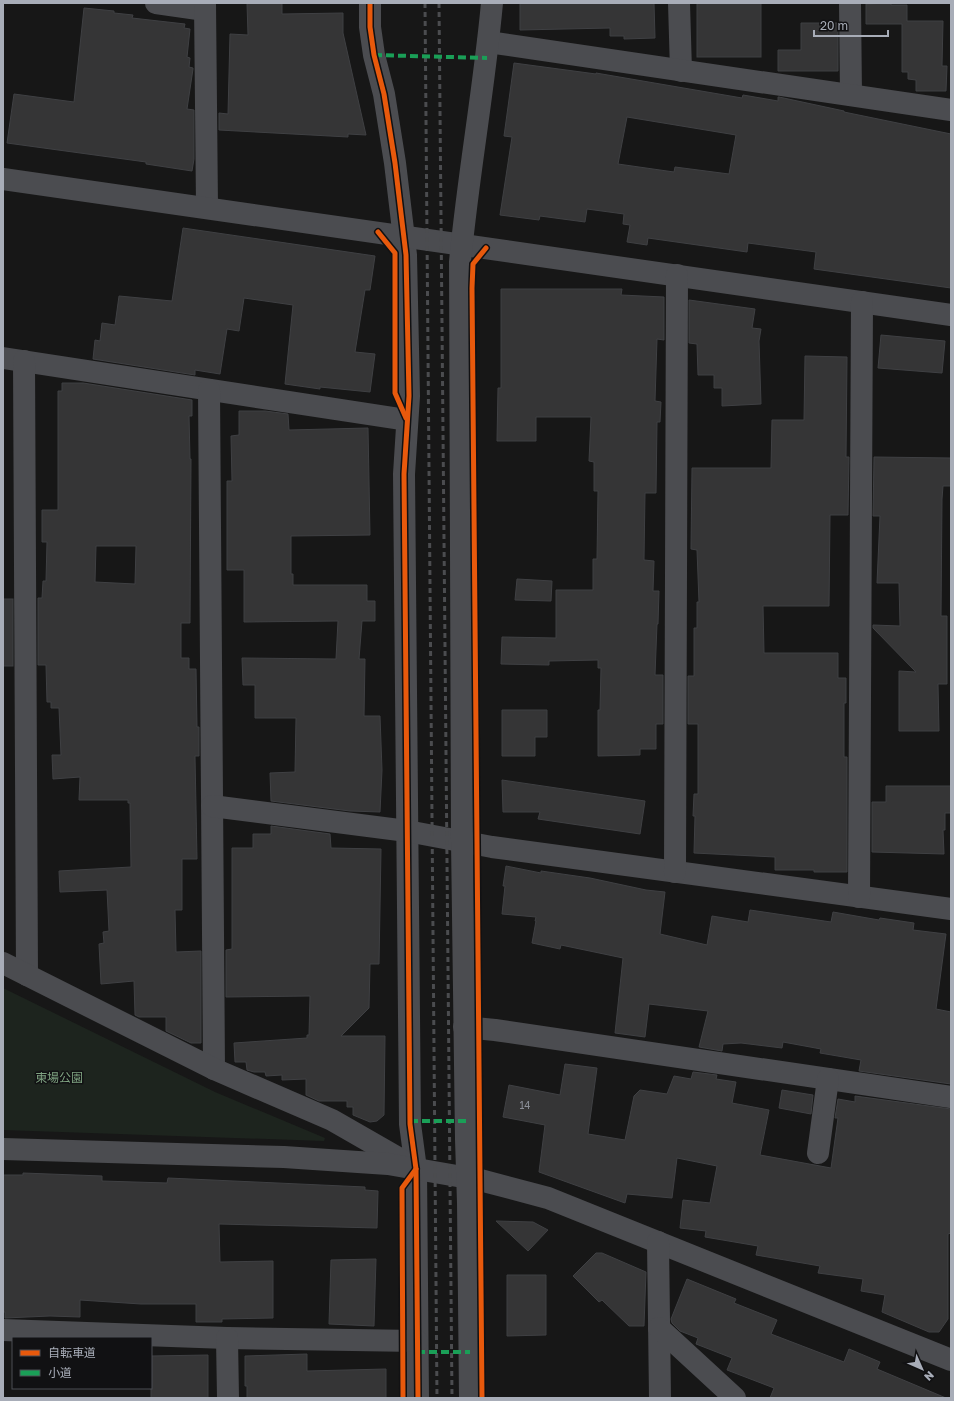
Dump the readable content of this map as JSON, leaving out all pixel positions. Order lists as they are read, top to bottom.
{
  "parks": ["東場公園"],
  "house_numbers": ["14"],
  "legend": ["自転車道", "小道"],
  "scale_bar": "20 m",
  "north": "bottom right"
}
